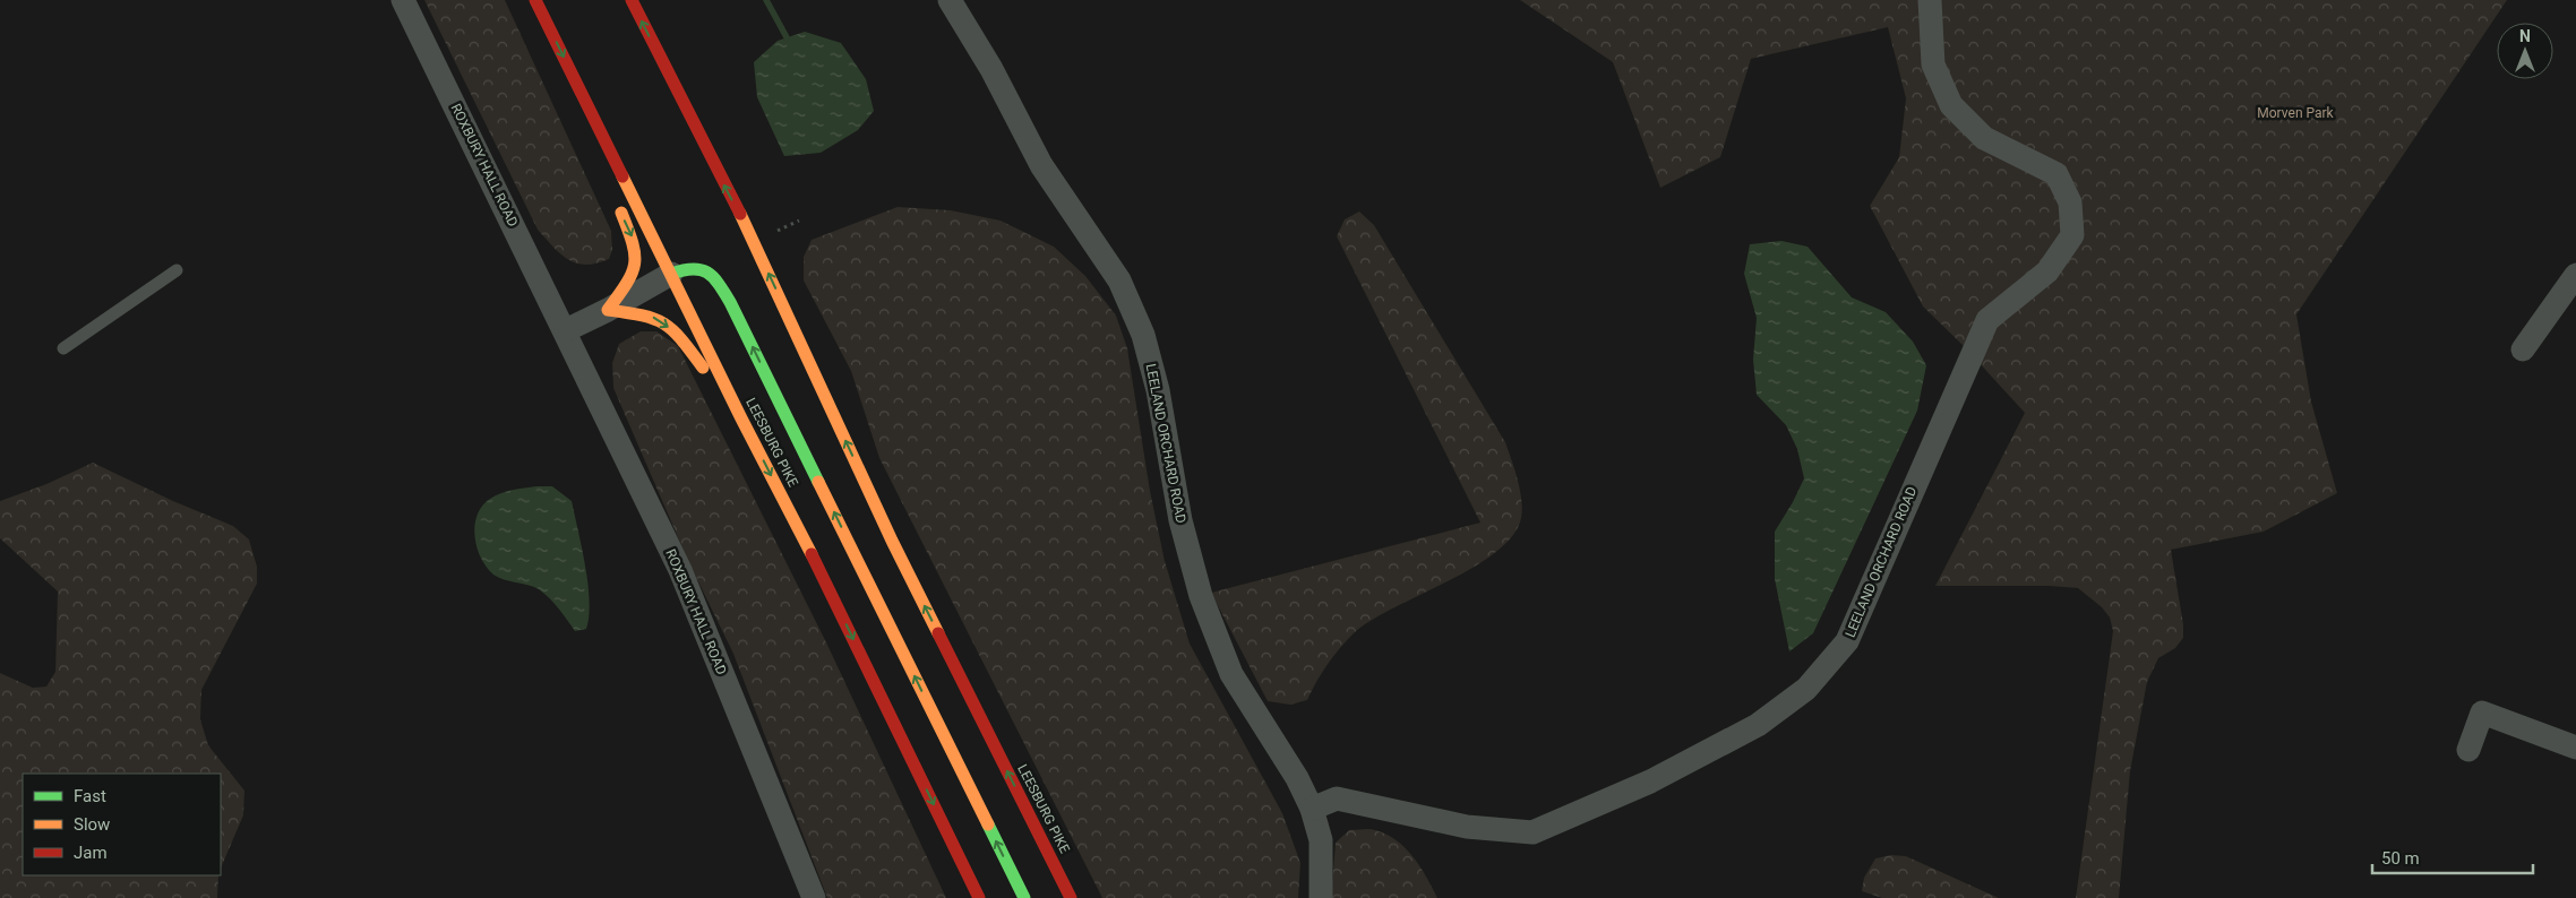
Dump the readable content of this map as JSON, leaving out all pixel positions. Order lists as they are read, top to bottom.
{
  "streets": {
    "highway": ["LEESBURG PIKE"],
    "street": ["ROXBURY HALL ROAD", "LEELAND ORCHARD ROAD"]
  },
  "parks": ["Morven Park"],
  "legend": ["Fast", "Slow", "Jam"],
  "scale_bar": "50 m",
  "north": "top"
}
